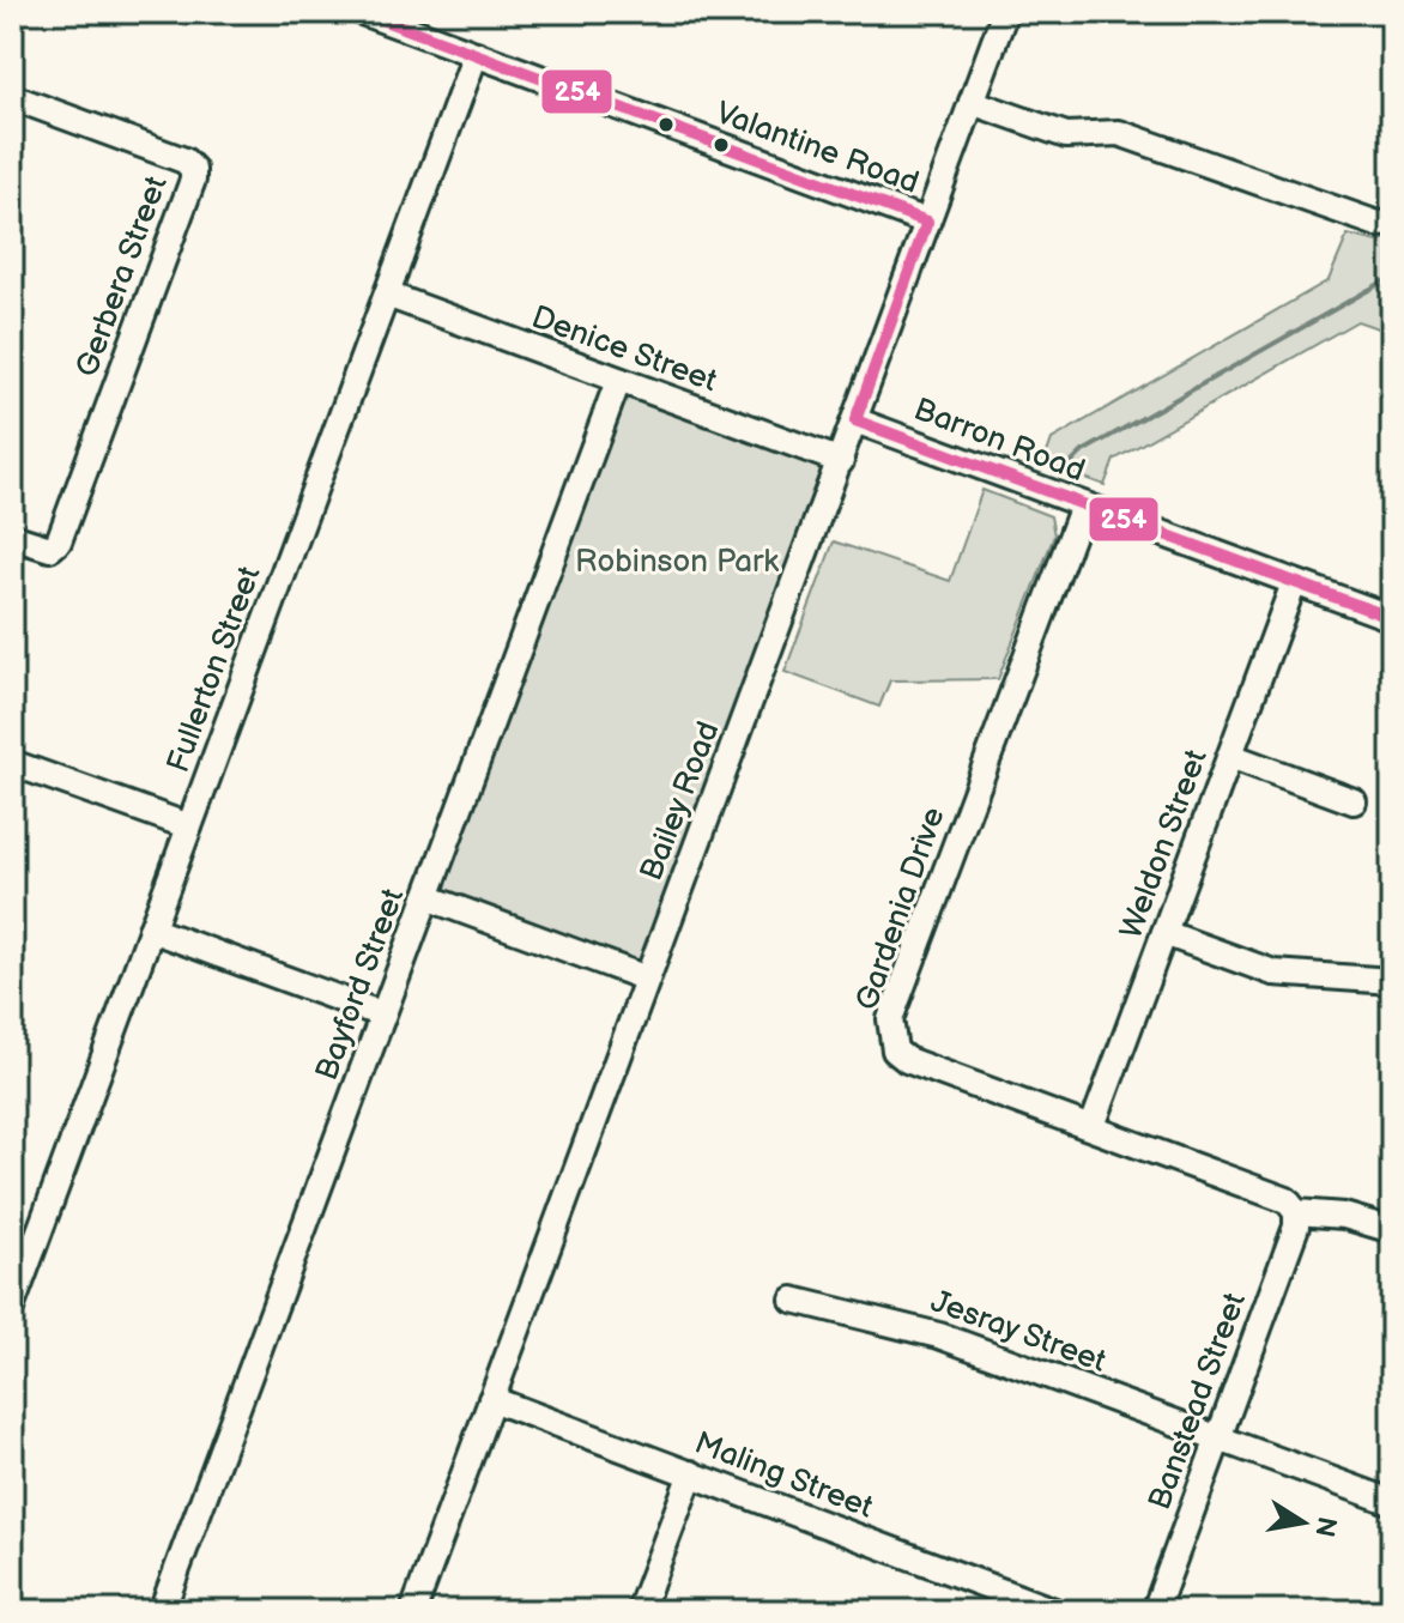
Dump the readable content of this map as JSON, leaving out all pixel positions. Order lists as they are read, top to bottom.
{
  "streets": {
    "street": [
      "Valantine Road",
      "Gerbera Street",
      "Denice Street",
      "Barron Road",
      "Fullerton Street",
      "Bailey Road",
      "Weldon Street",
      "Gardenia Drive",
      "Bayford Street",
      "Jesray Street",
      "Banstead Street",
      "Maling Street"
    ]
  },
  "crossings": [
    ["Valantine Road", "Fullerton Street"],
    ["Valantine Road", "Bailey Road"],
    ["Denice Street", "Fullerton Street"],
    ["Denice Street", "Bailey Road"],
    ["Denice Street", "Bayford Street"],
    ["Barron Road", "Bailey Road"],
    ["Barron Road", "Weldon Street"],
    ["Barron Road", "Gardenia Drive"],
    ["Bailey Road", "Maling Street"],
    ["Weldon Street", "Gardenia Drive"],
    ["Gardenia Drive", "Banstead Street"],
    ["Jesray Street", "Banstead Street"]
  ],
  "parks": ["Robinson Park"],
  "lines": ["transit line 254"],
  "north": "right"
}
